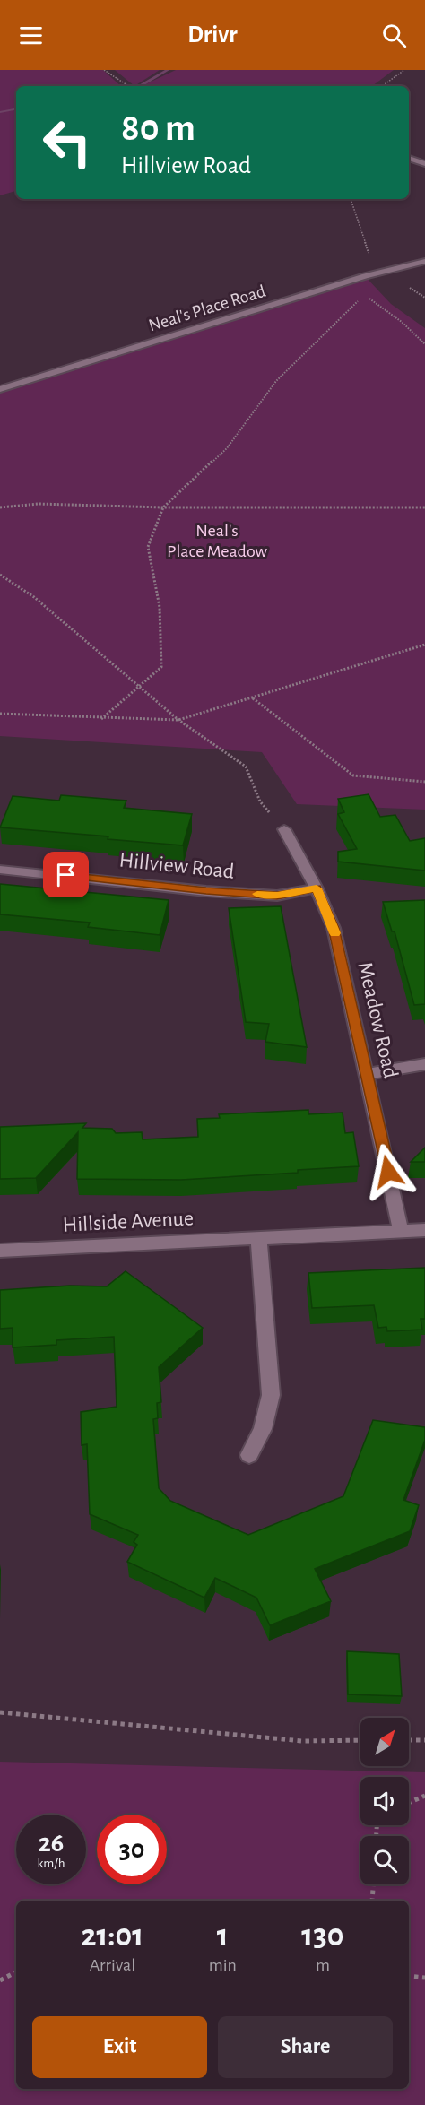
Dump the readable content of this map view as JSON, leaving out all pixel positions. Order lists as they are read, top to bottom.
{
  "streets": {
    "street": [
      "Neal's Place Road",
      "Hillview Road",
      "Meadow Road",
      "Hillside Avenue"
    ]
  },
  "crossings": [
    ["Hillview Road", "Meadow Road"],
    ["Meadow Road", "Hillside Avenue"]
  ],
  "parks": ["Neal's Place Meadow"],
  "north": "top right",
  "page": {
    "header": "Drivr",
    "turn": ["80 m", "Hillview Road"],
    "speed": "26 km/h",
    "limit": "30",
    "eta": [
      "21:01",
      "Arrival",
      "1",
      "min",
      "130",
      "m"
    ],
    "buttons": ["Exit", "Share"]
  }
}
